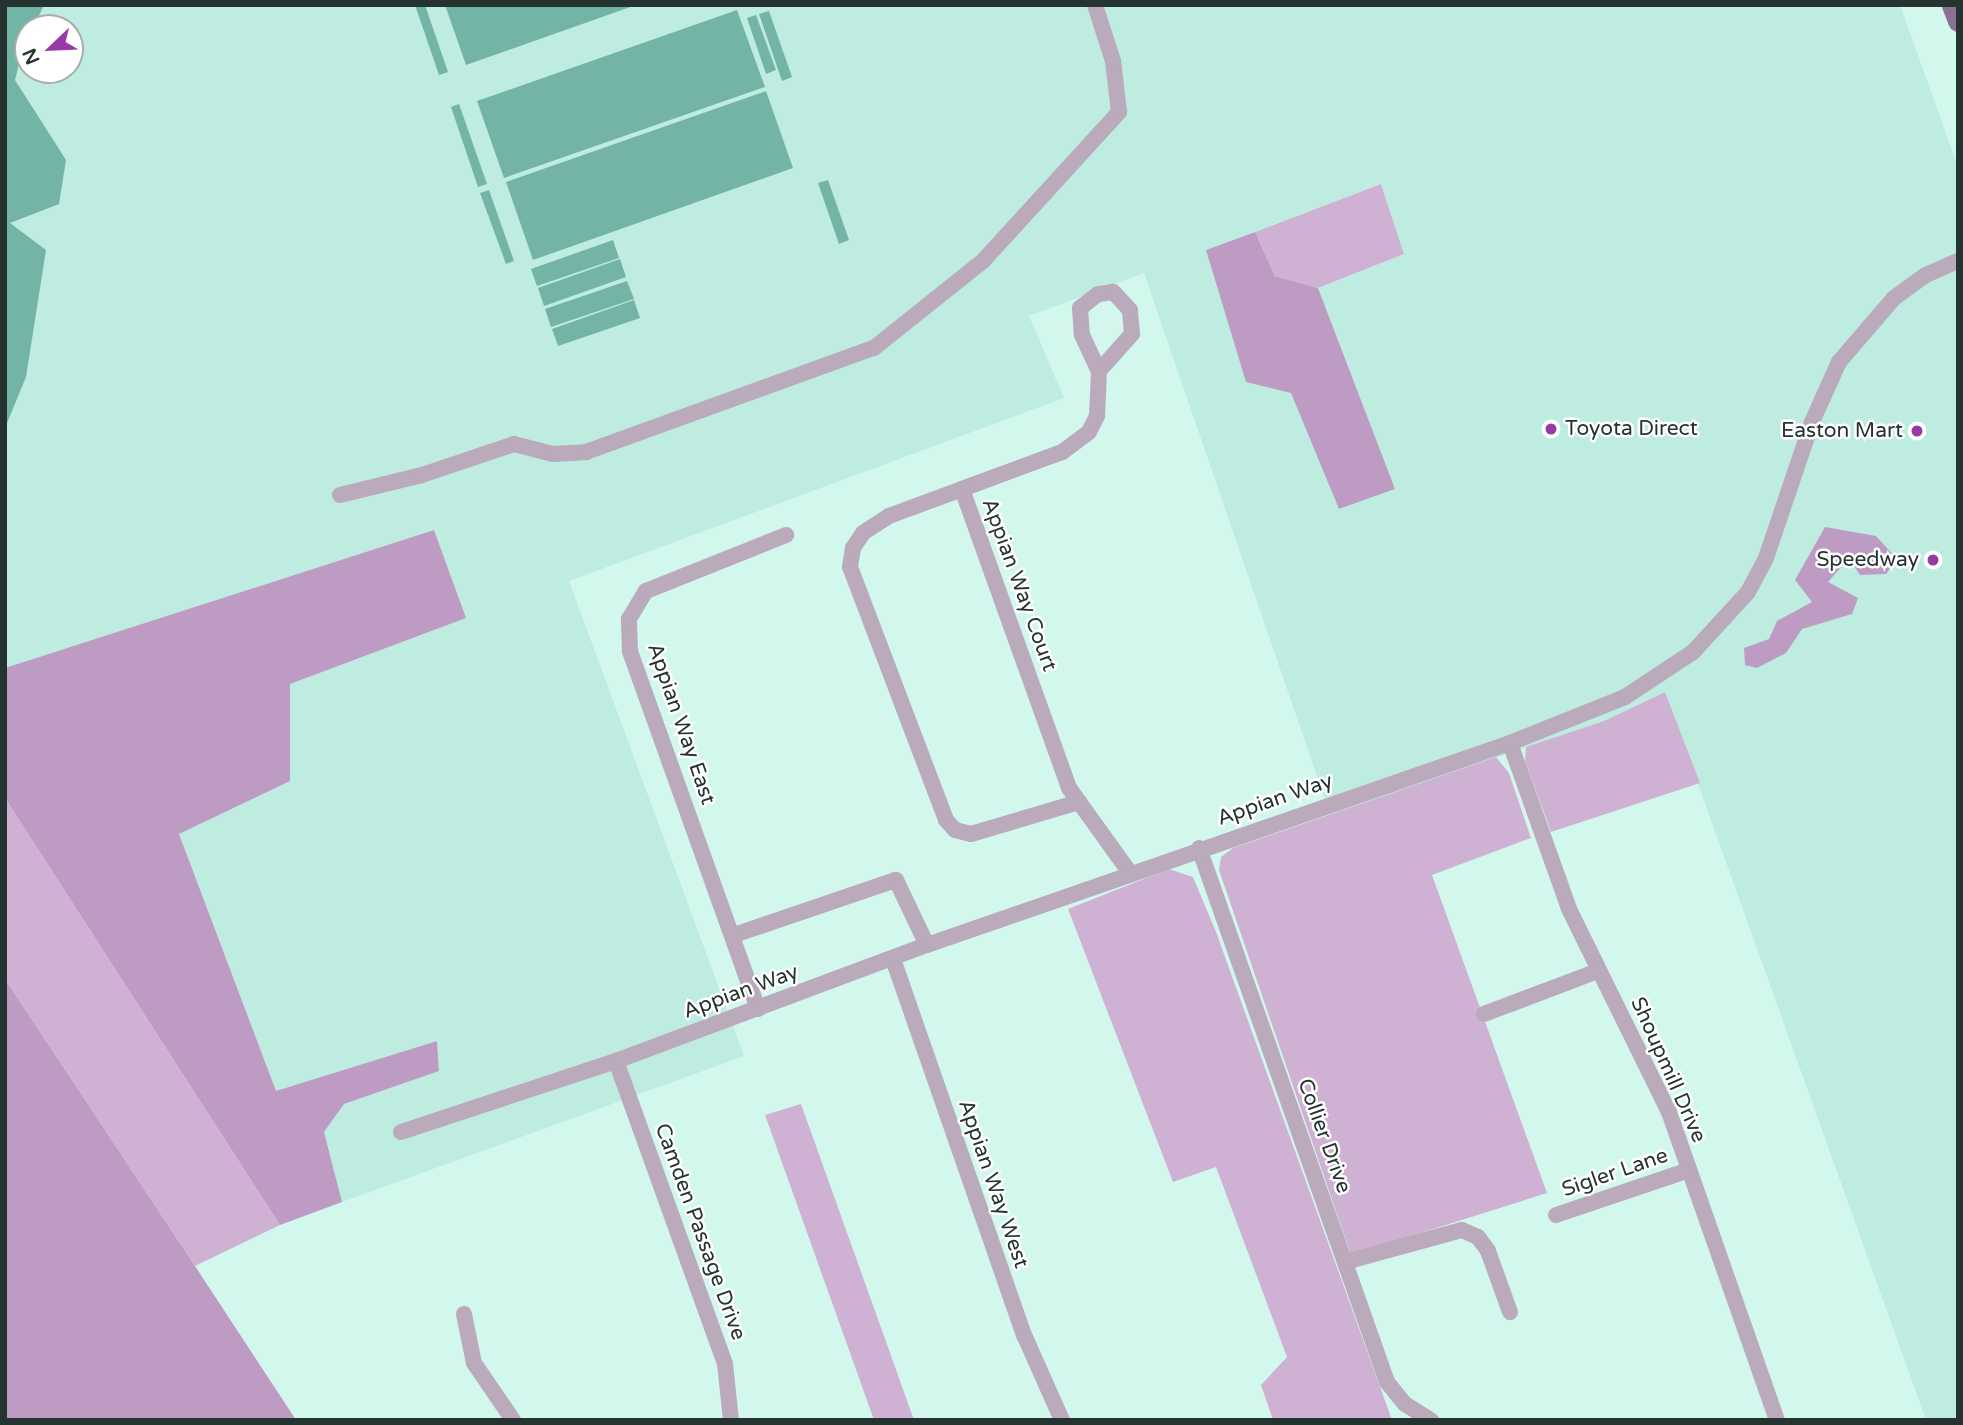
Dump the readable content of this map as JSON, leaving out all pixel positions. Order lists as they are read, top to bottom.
{
  "streets": {
    "street": [
      "Appian Way Court",
      "Appian Way East",
      "Appian Way",
      "Shoupmill Drive",
      "Collier Drive",
      "Sigler Lane",
      "Appian Way West",
      "Camden Passage Drive"
    ]
  },
  "crossings": [
    ["Appian Way Court", "Appian Way"],
    ["Appian Way East", "Appian Way"],
    ["Appian Way", "Shoupmill Drive"],
    ["Appian Way", "Collier Drive"],
    ["Appian Way", "Appian Way West"],
    ["Appian Way", "Camden Passage Drive"],
    ["Shoupmill Drive", "Sigler Lane"]
  ],
  "places": ["Toyota Direct", "Easton Mart", "Speedway"],
  "north": "bottom left"
}
